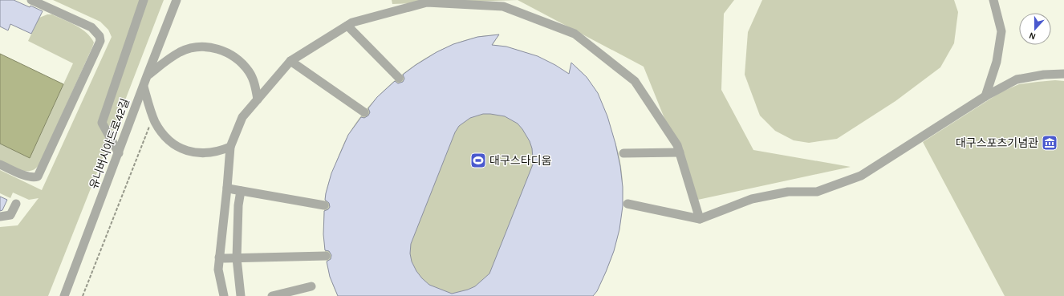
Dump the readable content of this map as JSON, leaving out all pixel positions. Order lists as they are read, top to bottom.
{
  "streets": {
    "street": ["유니버시아드로42길"]
  },
  "places": {
    "museum": ["대구스포츠기념관"],
    "sports": ["대구스타디움"]
  },
  "north": "bottom"
}
